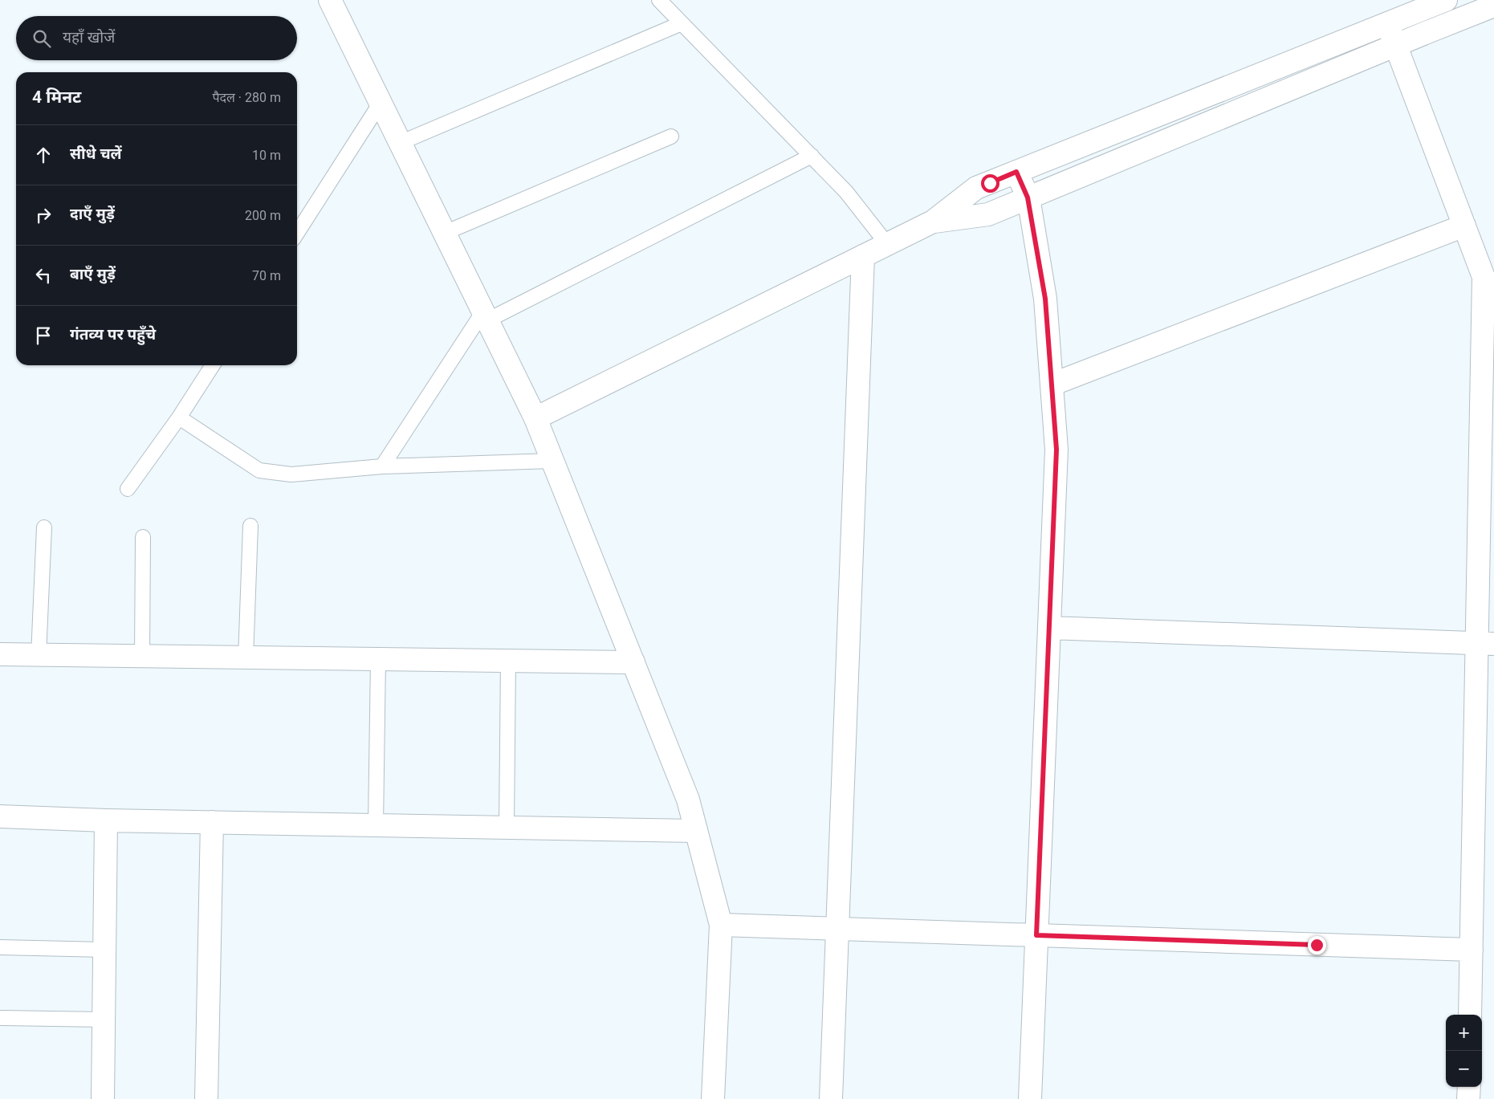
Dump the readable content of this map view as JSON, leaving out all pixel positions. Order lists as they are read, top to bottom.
{
  "page": {
    "search": "यहाँ खोजें",
    "heading": ["4 मिनट", "पैदल · 280 m"],
    "list": [
      ["सीधे चलें", "10 m"],
      ["दाएँ मुड़ें", "200 m"],
      ["बाएँ मुड़ें", "70 m"],
      "गंतव्य पर पहुँचे"
    ],
    "map_buttons": ["+", "−"]
  }
}
